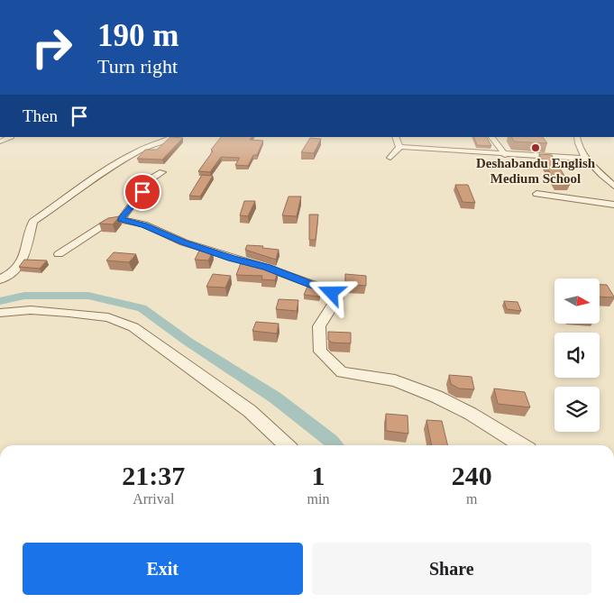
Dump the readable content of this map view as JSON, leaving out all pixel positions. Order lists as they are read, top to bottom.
{
  "places": ["Deshabandu English Medium School"],
  "north": "right",
  "page": {
    "turn": ["190 m", "Turn right"],
    "then": "Then",
    "eta": [
      "21:37",
      "Arrival",
      "1",
      "min",
      "240",
      "m"
    ],
    "buttons": ["Exit", "Share"]
  }
}
